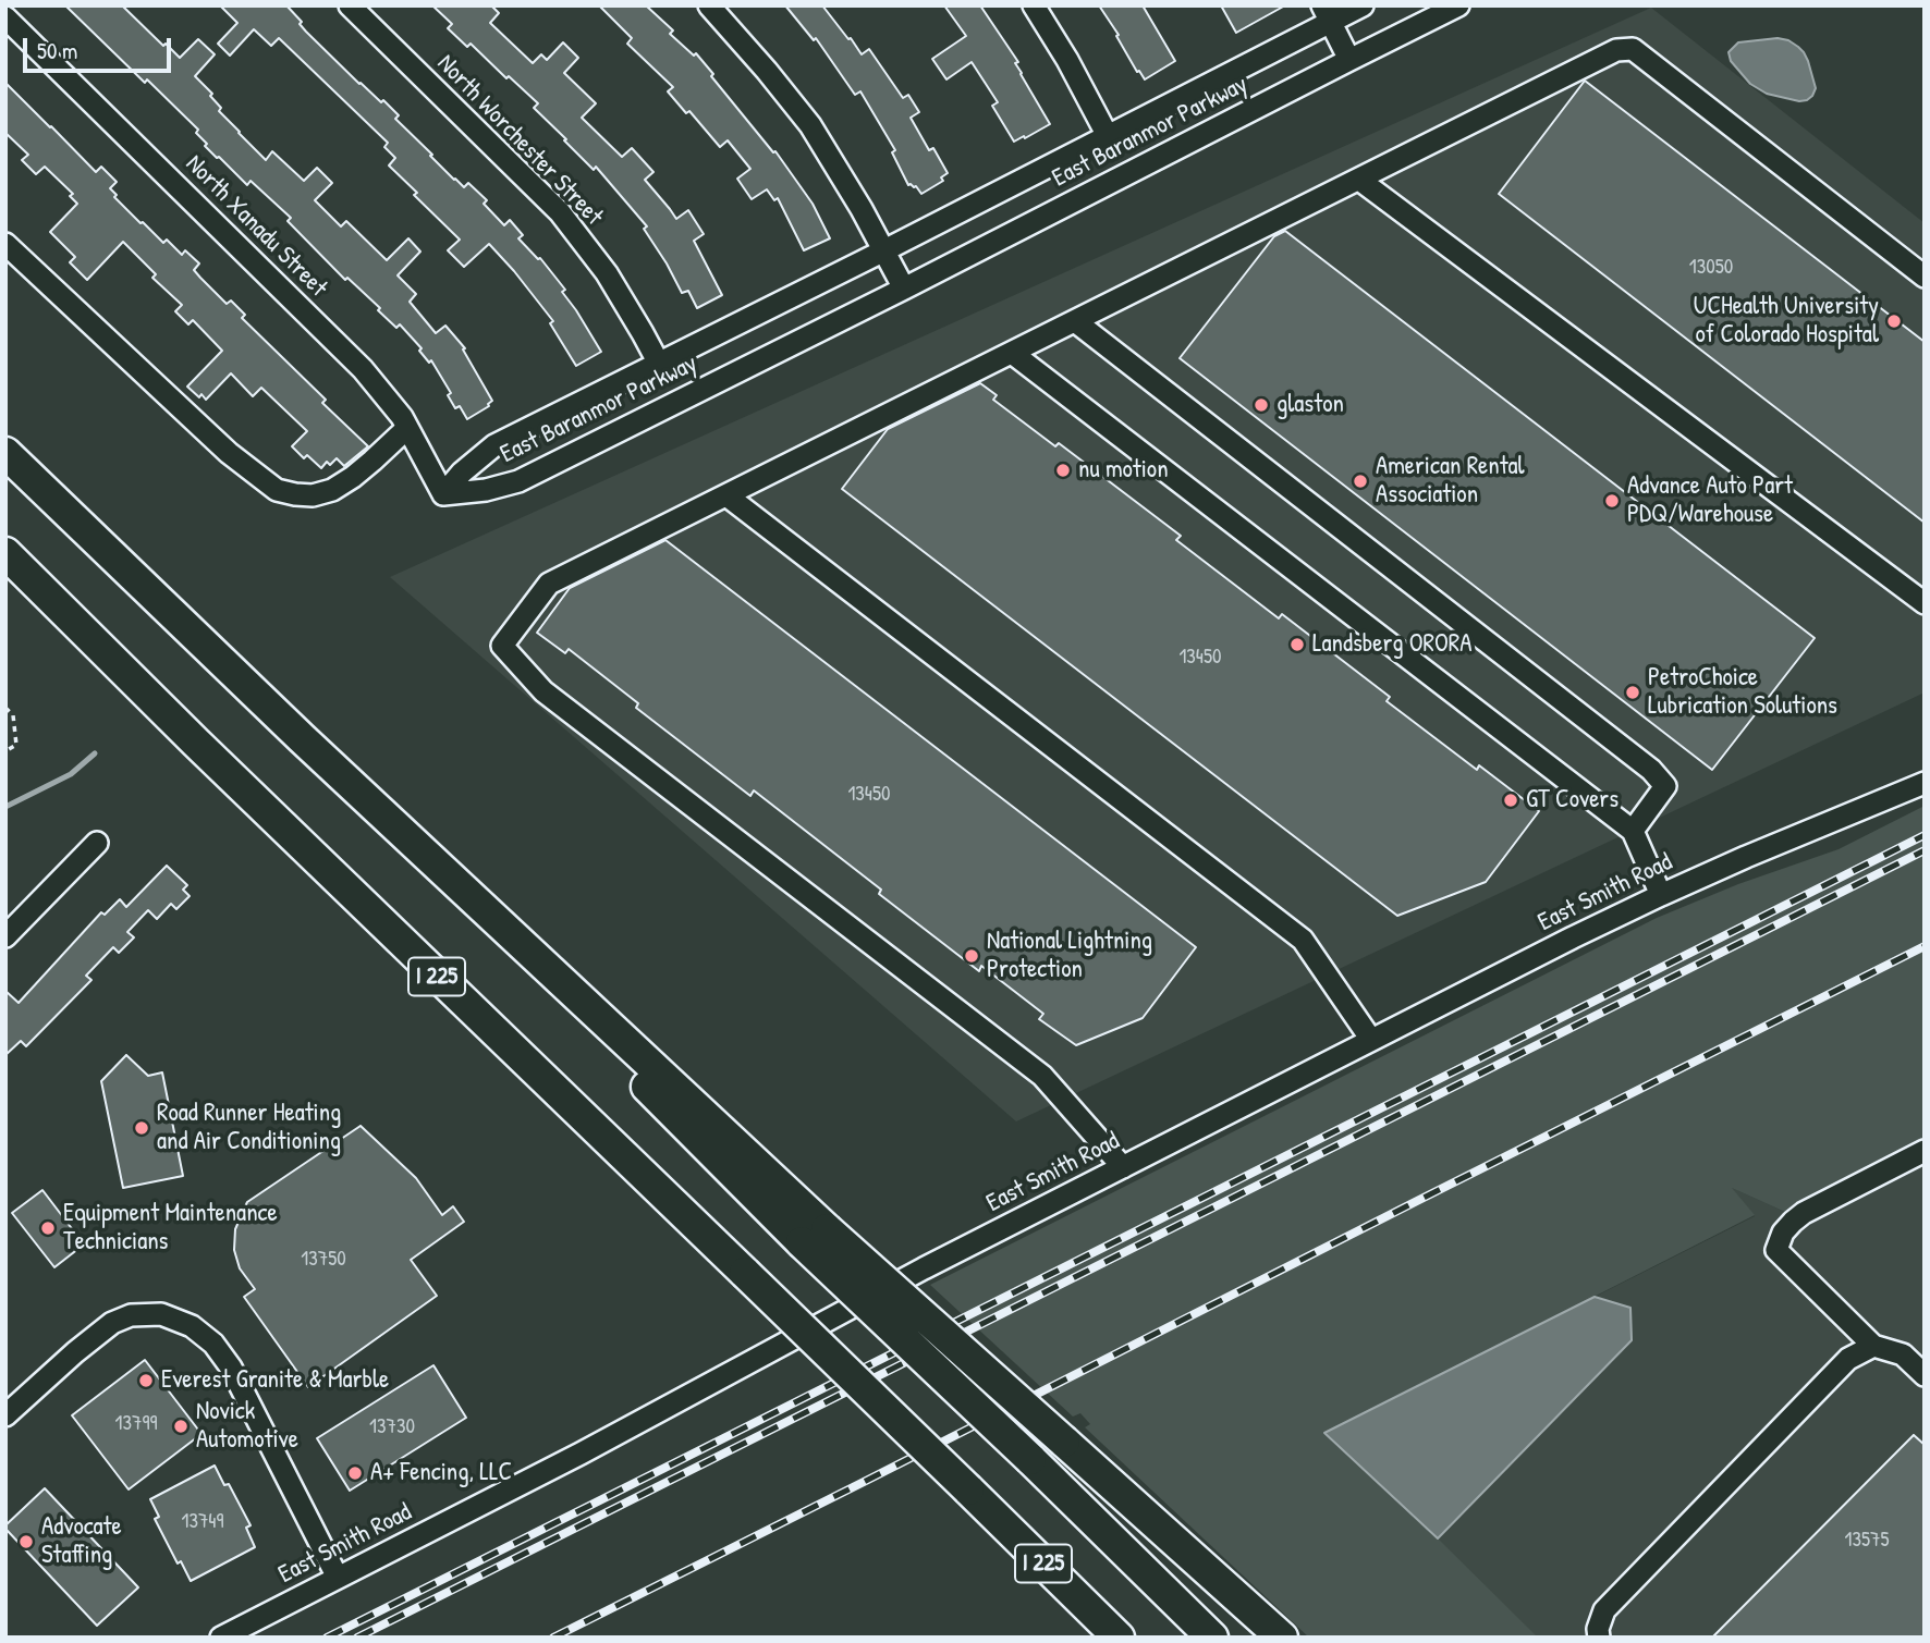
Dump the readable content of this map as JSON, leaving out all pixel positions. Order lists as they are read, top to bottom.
{
  "streets": {
    "highway": ["I 225"],
    "street": [
      "East Baranmor Parkway",
      "North Worchester Street",
      "North Xanadu Street",
      "East Smith Road"
    ]
  },
  "crossings": [
    ["East Baranmor Parkway", "North Worchester Street"],
    ["East Baranmor Parkway", "North Xanadu Street"]
  ],
  "places": [
    "UCHealth University of Colorado Hospital",
    "glaston",
    "nu motion",
    "American Rental Association",
    "Advance Auto Part PDQ/Warehouse",
    "Landsberg ORORA",
    "PetroChoice Lubrication Solutions",
    "GT Covers",
    "National Lightning Protection",
    "Road Runner Heating and Air Conditioning",
    "Equipment Maintenance Technicians",
    "Everest Granite & Marble",
    "Novick Automotive",
    "A+ Fencing, LLC",
    "Advocate Staffing"
  ],
  "house_numbers": [
    "13050",
    "13450",
    "13450",
    "13750",
    "13799",
    "13730",
    "13749",
    "13575"
  ],
  "scale_bar": "50 m"
}
